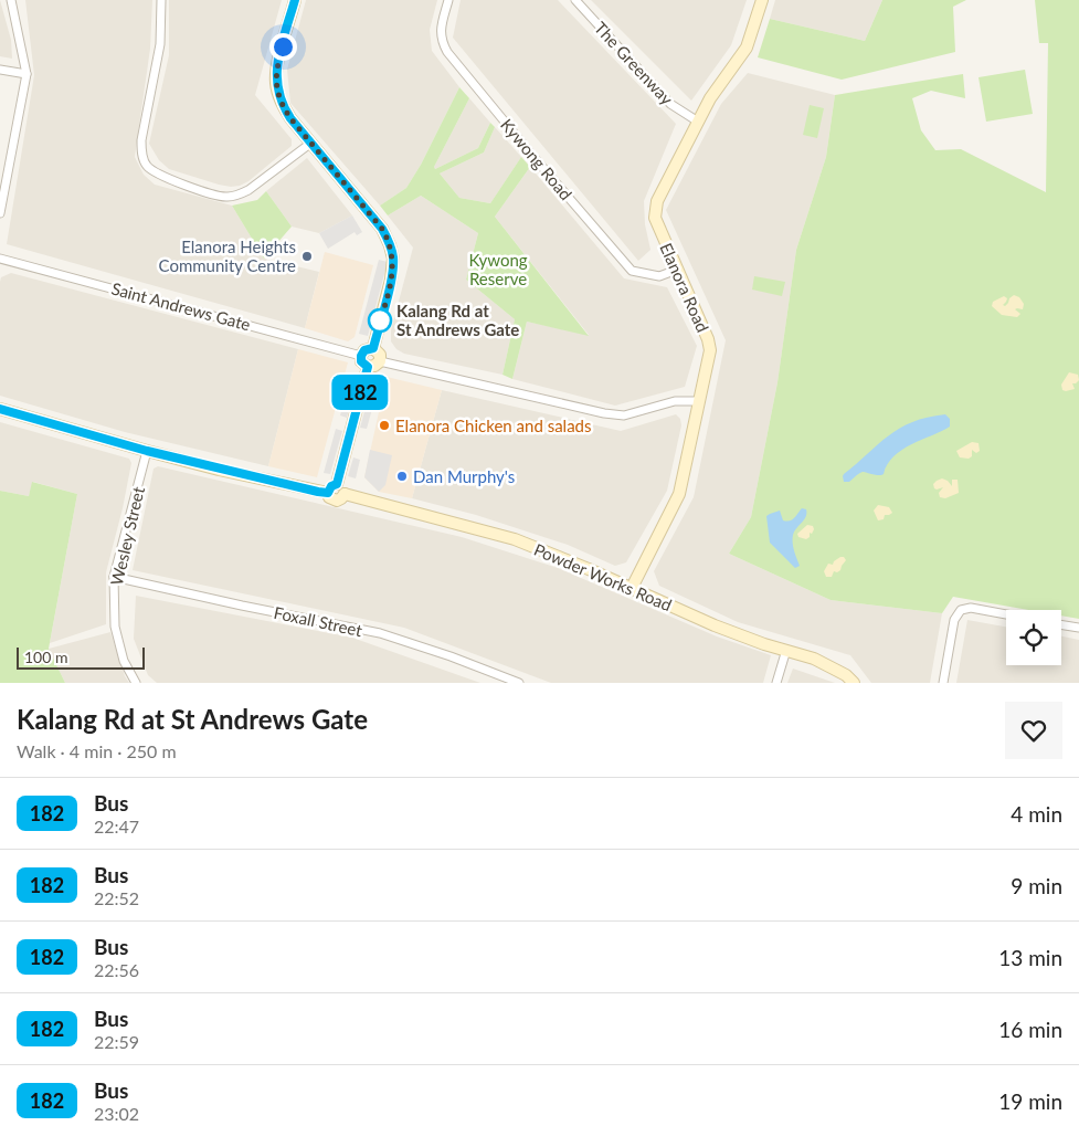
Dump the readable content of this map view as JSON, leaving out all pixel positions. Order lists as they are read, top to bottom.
{
  "streets": {
    "street": [
      "The Greenway",
      "Kywong Road",
      "Elanora Road",
      "Saint Andrews Gate",
      "Wesley Street",
      "Powder Works Road",
      "Foxall Street"
    ]
  },
  "crossings": [
    ["The Greenway", "Elanora Road"],
    ["Kywong Road", "Elanora Road"],
    ["Elanora Road", "Powder Works Road"],
    ["Wesley Street", "Foxall Street"]
  ],
  "parks": ["Kywong Reserve"],
  "places": [
    "Elanora Heights Community Centre",
    "Kalang Rd at St Andrews Gate",
    "Elanora Chicken and salads",
    "Dan Murphy's"
  ],
  "lines": ["bus line 182"],
  "scale_bar": "100 m",
  "page": {
    "on_map": "182",
    "scale": "100 m",
    "heading": ["Kalang Rd at St Andrews Gate", "Walk · 4 min · 250 m"],
    "list": [
      {
        "mark": "182",
        "name": "Bus",
        "note": "22:47",
        "value": "4 min"
      },
      {
        "mark": "182",
        "name": "Bus",
        "note": "22:52",
        "value": "9 min"
      },
      {
        "mark": "182",
        "name": "Bus",
        "note": "22:56",
        "value": "13 min"
      },
      {
        "mark": "182",
        "name": "Bus",
        "note": "22:59",
        "value": "16 min"
      },
      {
        "mark": "182",
        "name": "Bus",
        "note": "23:02",
        "value": "19 min"
      }
    ]
  }
}
